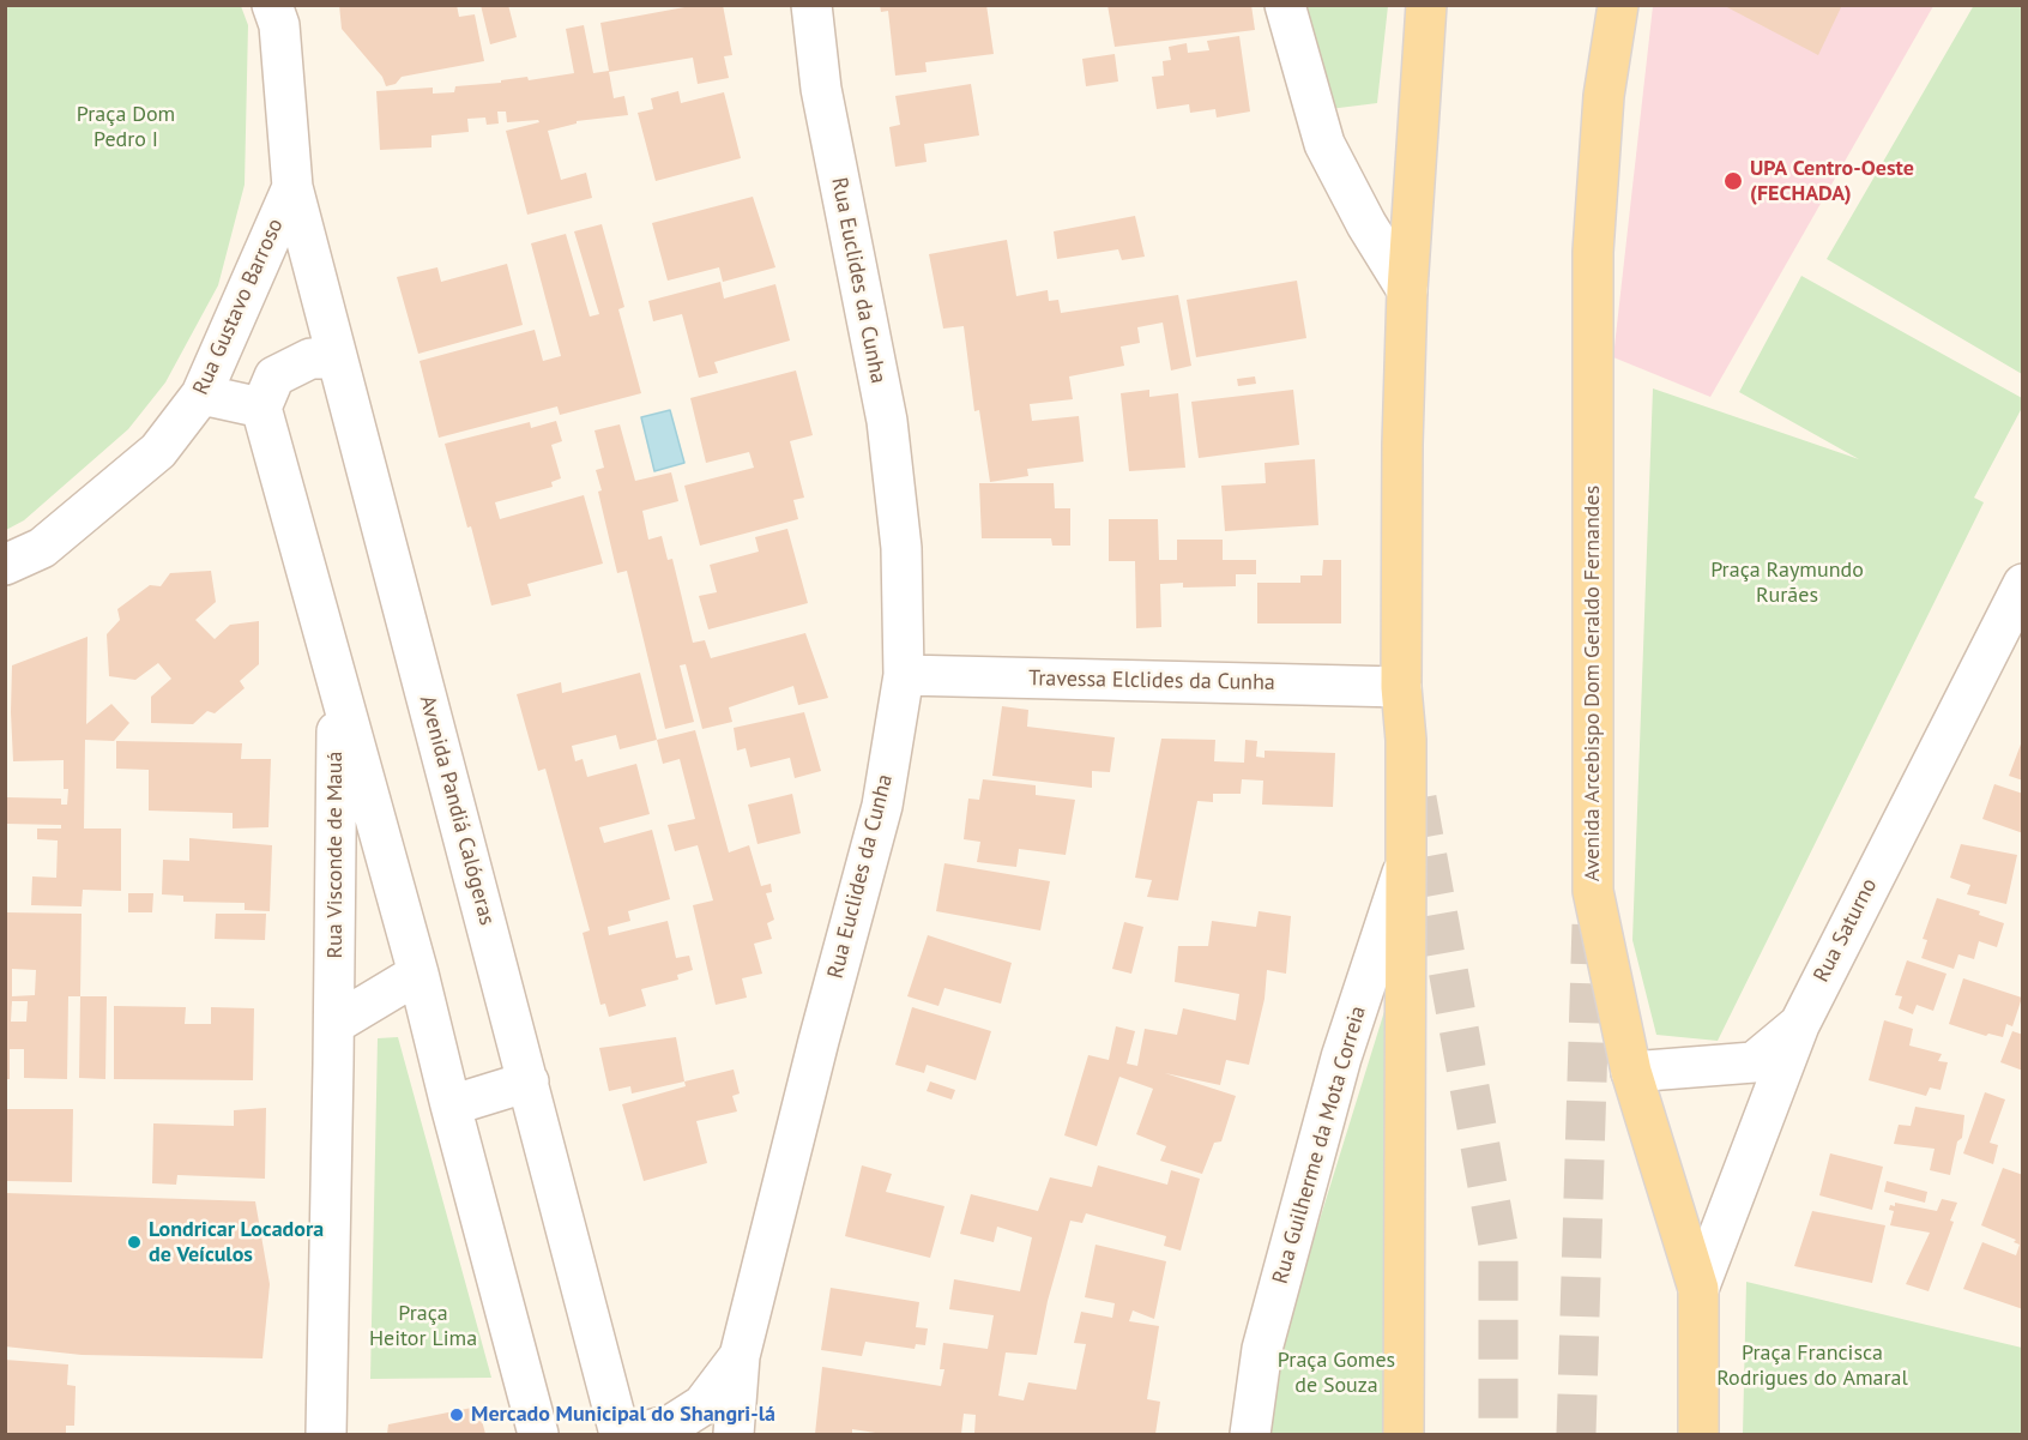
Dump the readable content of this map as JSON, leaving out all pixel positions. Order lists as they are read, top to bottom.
{
  "streets": {
    "main road": ["Avenida Arcebispo Dom Geraldo Fernandes"],
    "street": [
      "Rua Euclides da Cunha",
      "Rua Gustavo Barroso",
      "Travessa Elclides da Cunha",
      "Avenida Pandiá Calógeras",
      "Rua Visconde de Mauá",
      "Rua Saturno",
      "Rua Guilherme da Mota Correia"
    ]
  },
  "crossings": [
    ["Rua Euclides da Cunha", "Travessa Elclides da Cunha"],
    ["Rua Gustavo Barroso", "Avenida Pandiá Calógeras"],
    ["Avenida Arcebispo Dom Geraldo Fernandes", "Rua Saturno"]
  ],
  "parks": [
    "Praça Dom Pedro I",
    "Praça Raymundo Rurães",
    "Praça Heitor Lima",
    "Praça Francisca Rodrigues do Amaral",
    "Praça Gomes de Souza"
  ],
  "places": ["UPA Centro-Oeste (FECHADA)", "Londricar Locadora de Veículos", "Mercado Municipal do Shangri-lá"]
}
